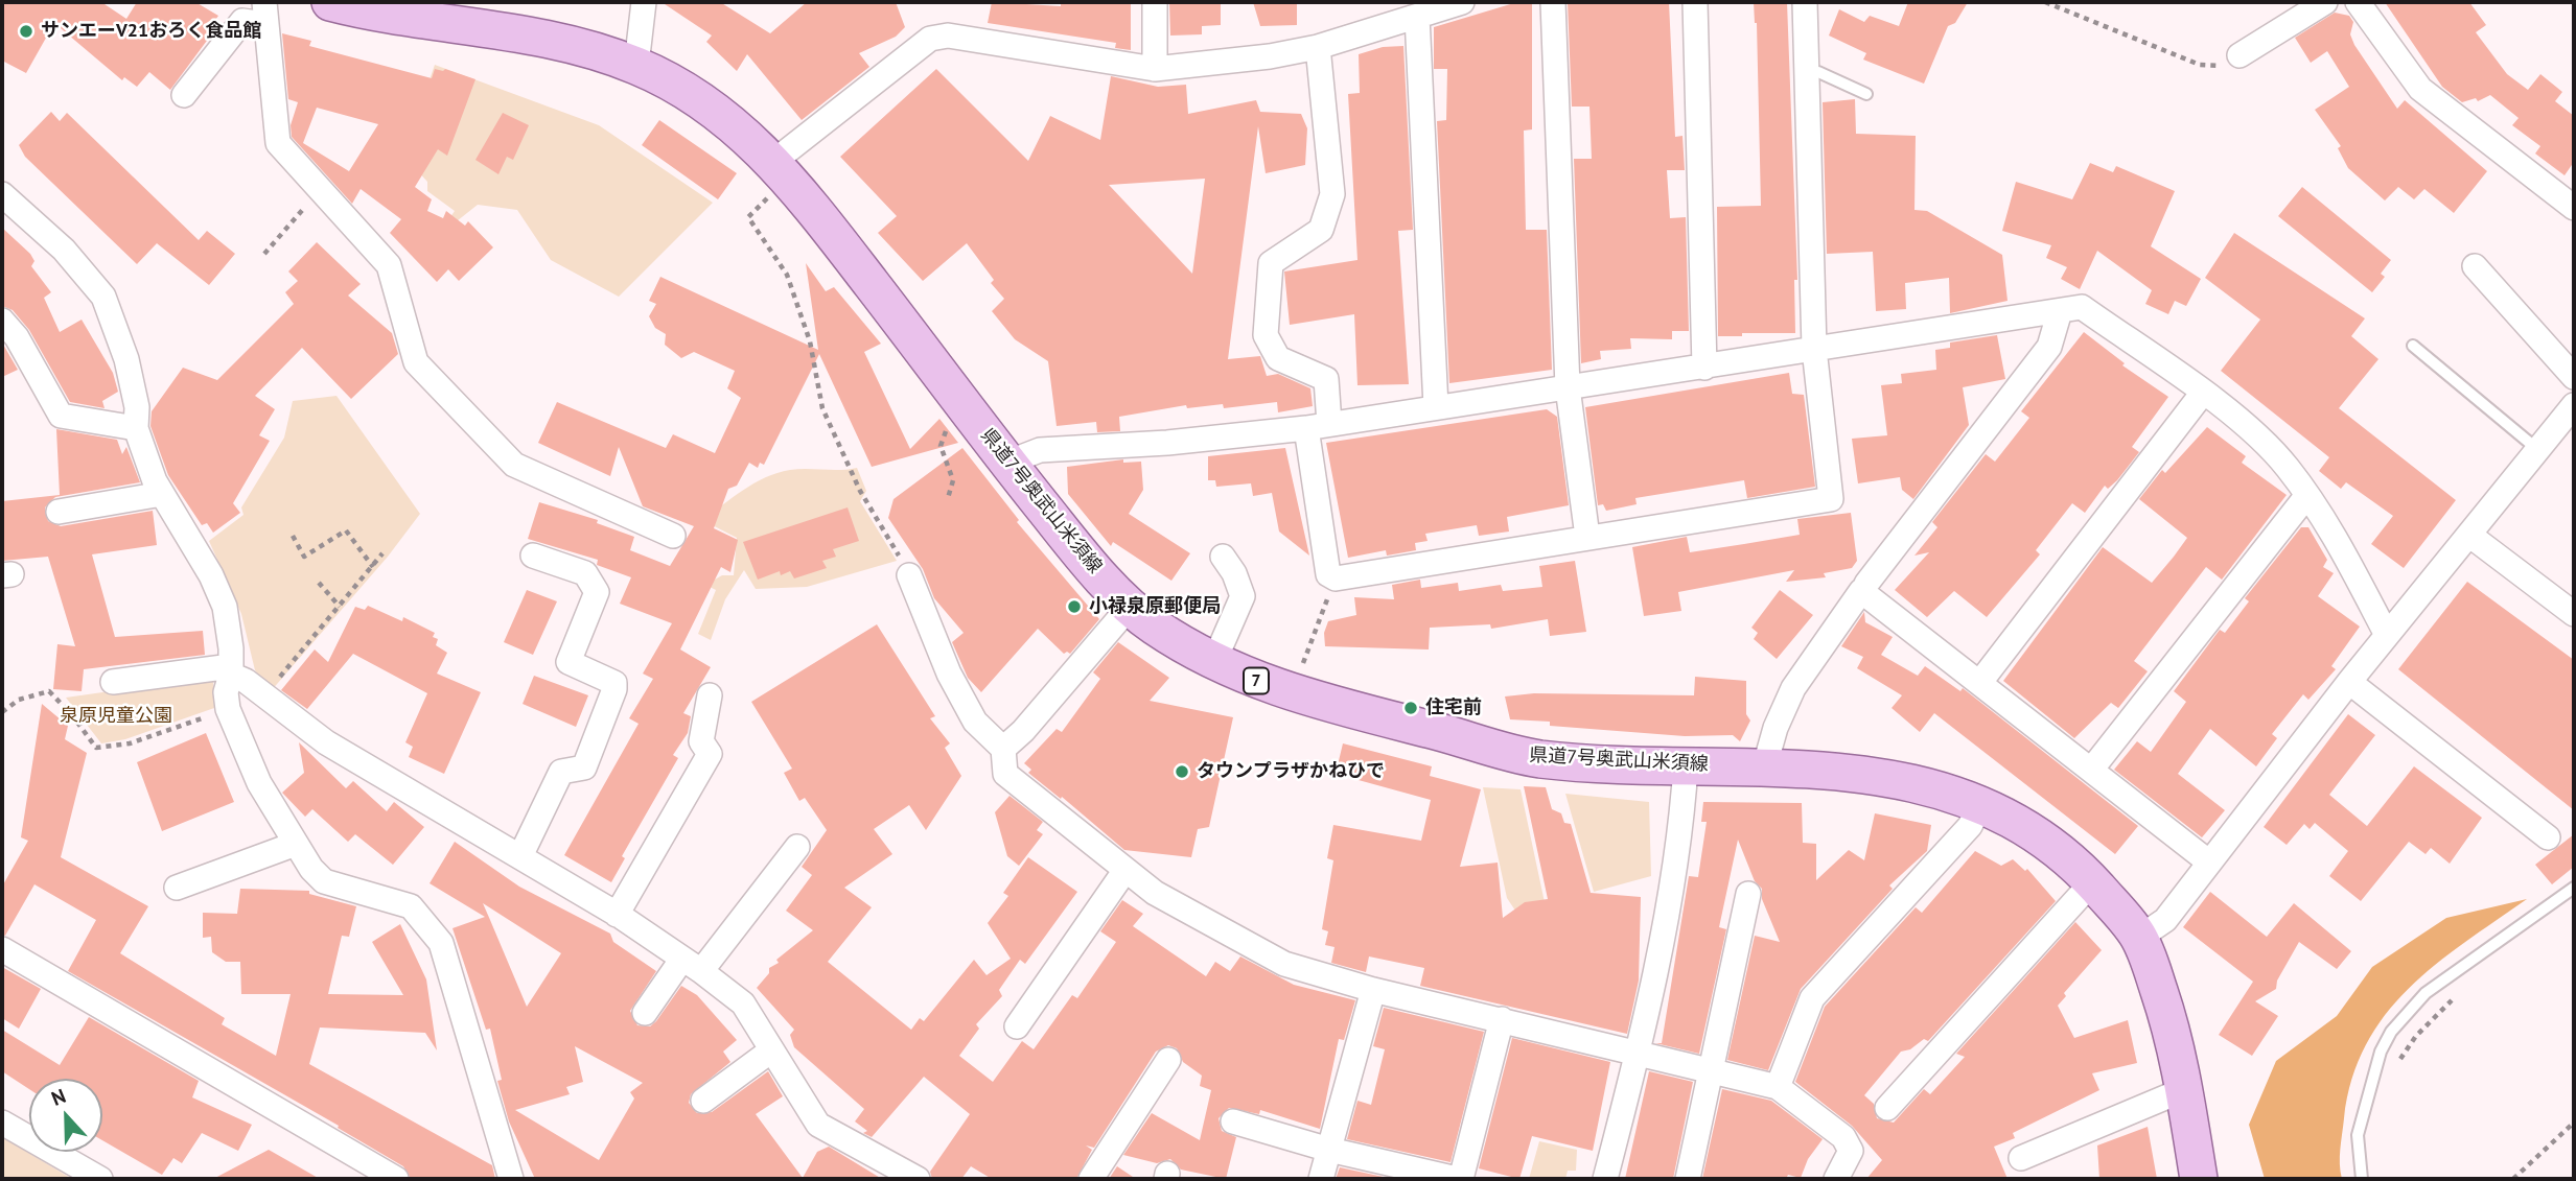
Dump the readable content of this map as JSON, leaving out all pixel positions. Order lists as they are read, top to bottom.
{
  "streets": {
    "main road": ["県道7号奥武山米須線", "7"]
  },
  "parks": ["泉原児童公園"],
  "places": [
    "サンエーV21おろく食品館",
    "小禄泉原郵便局",
    "住宅前",
    "タウンプラザかねひで"
  ],
  "north": "top"
}
